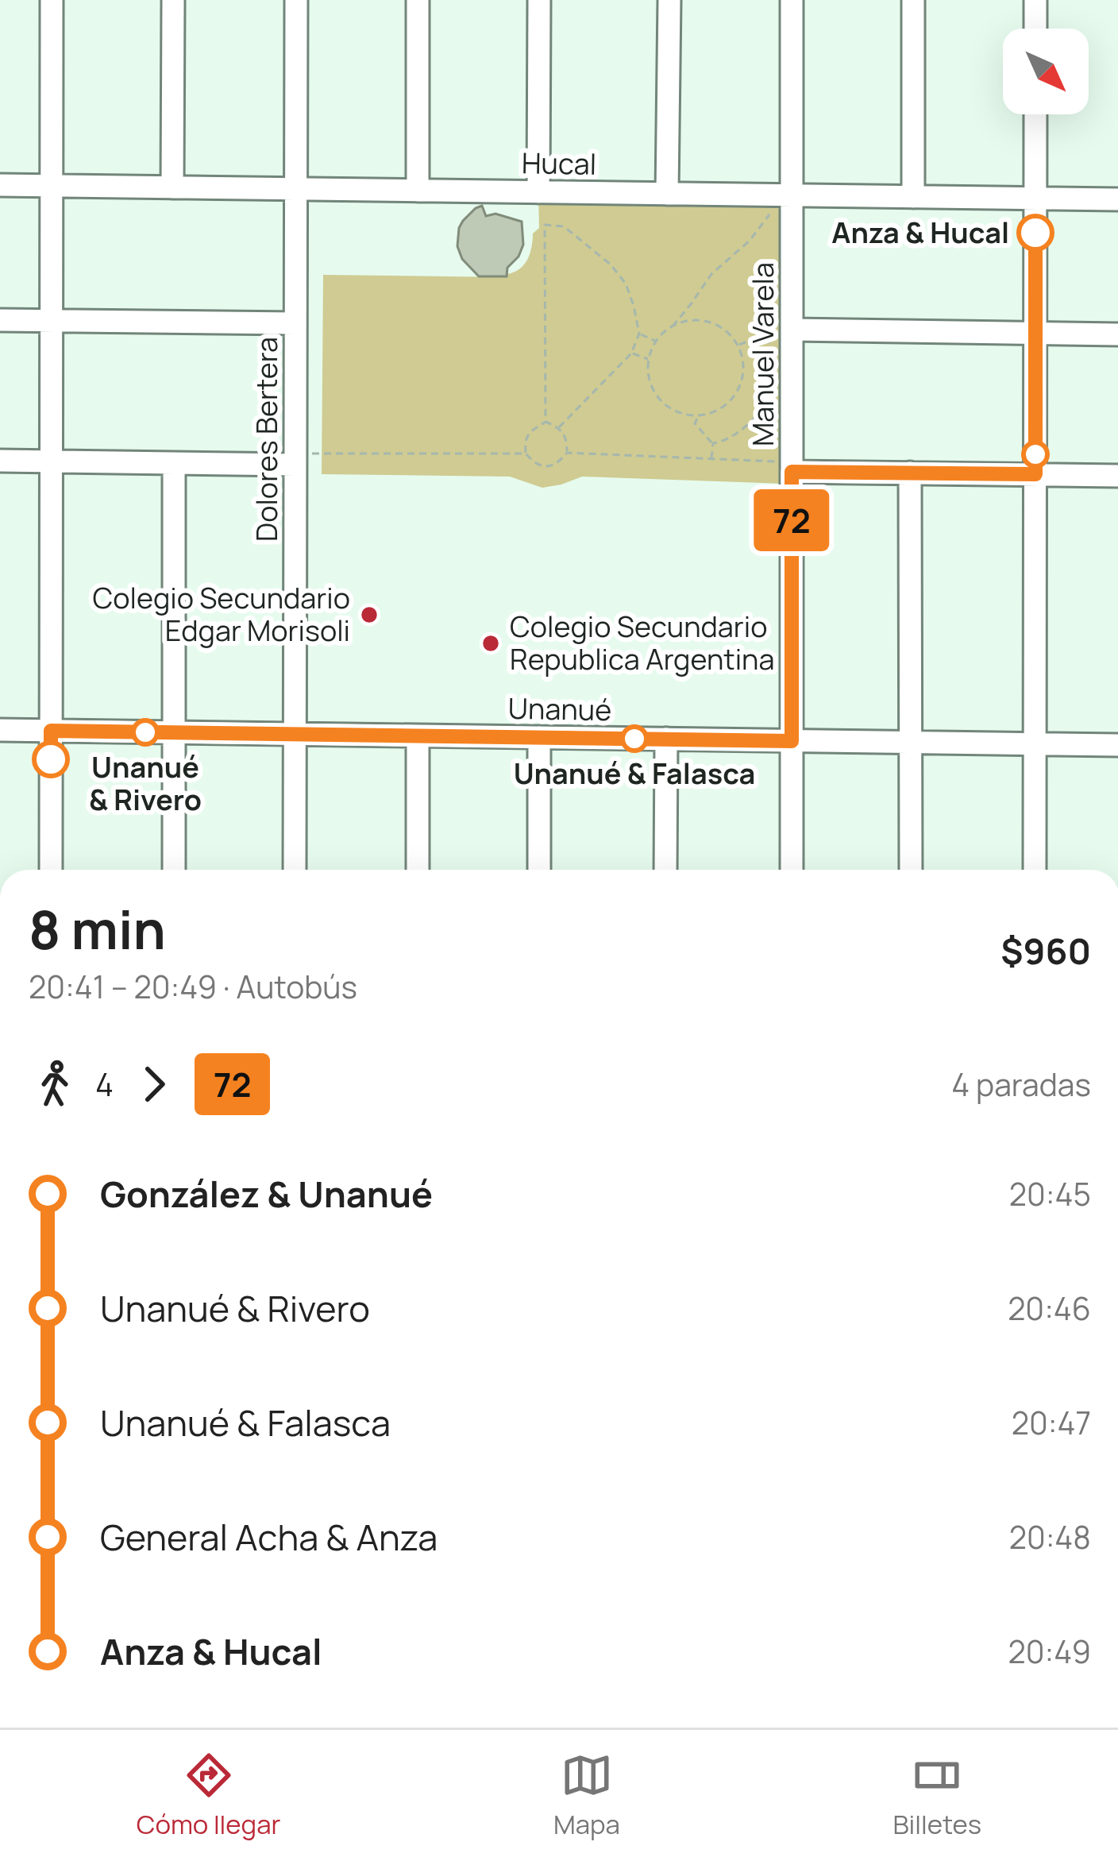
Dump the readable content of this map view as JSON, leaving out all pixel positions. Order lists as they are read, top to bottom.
{
  "streets": {
    "street": [
      "Hucal",
      "Manuel Varela",
      "Dolores Bertera",
      "Unanué"
    ]
  },
  "crossings": [
    ["Hucal", "Manuel Varela"],
    ["Hucal", "Dolores Bertera"],
    ["Manuel Varela", "Unanué"],
    ["Dolores Bertera", "Unanué"]
  ],
  "places": [
    "Anza & Hucal",
    "Colegio Secundario Edgar Morisoli",
    "Colegio Secundario Republica Argentina",
    "Unanué & Rivero",
    "Unanué & Falasca"
  ],
  "lines": ["bus line 72"],
  "north": "bottom right",
  "page": {
    "on_map": "72",
    "heading": ["8 min", "20:41 – 20:49 · Autobús", "$960"],
    "legs": ["4", "72", "4 paradas"],
    "list": [
      {
        "name": "González & Unanué",
        "value": "20:45"
      },
      {
        "name": "Unanué & Rivero",
        "value": "20:46"
      },
      {
        "name": "Unanué & Falasca",
        "value": "20:47"
      },
      {
        "name": "General Acha & Anza",
        "value": "20:48"
      },
      {
        "name": "Anza & Hucal",
        "value": "20:49"
      }
    ],
    "tabs": ["Cómo llegar", "Mapa", "Billetes"]
  }
}
